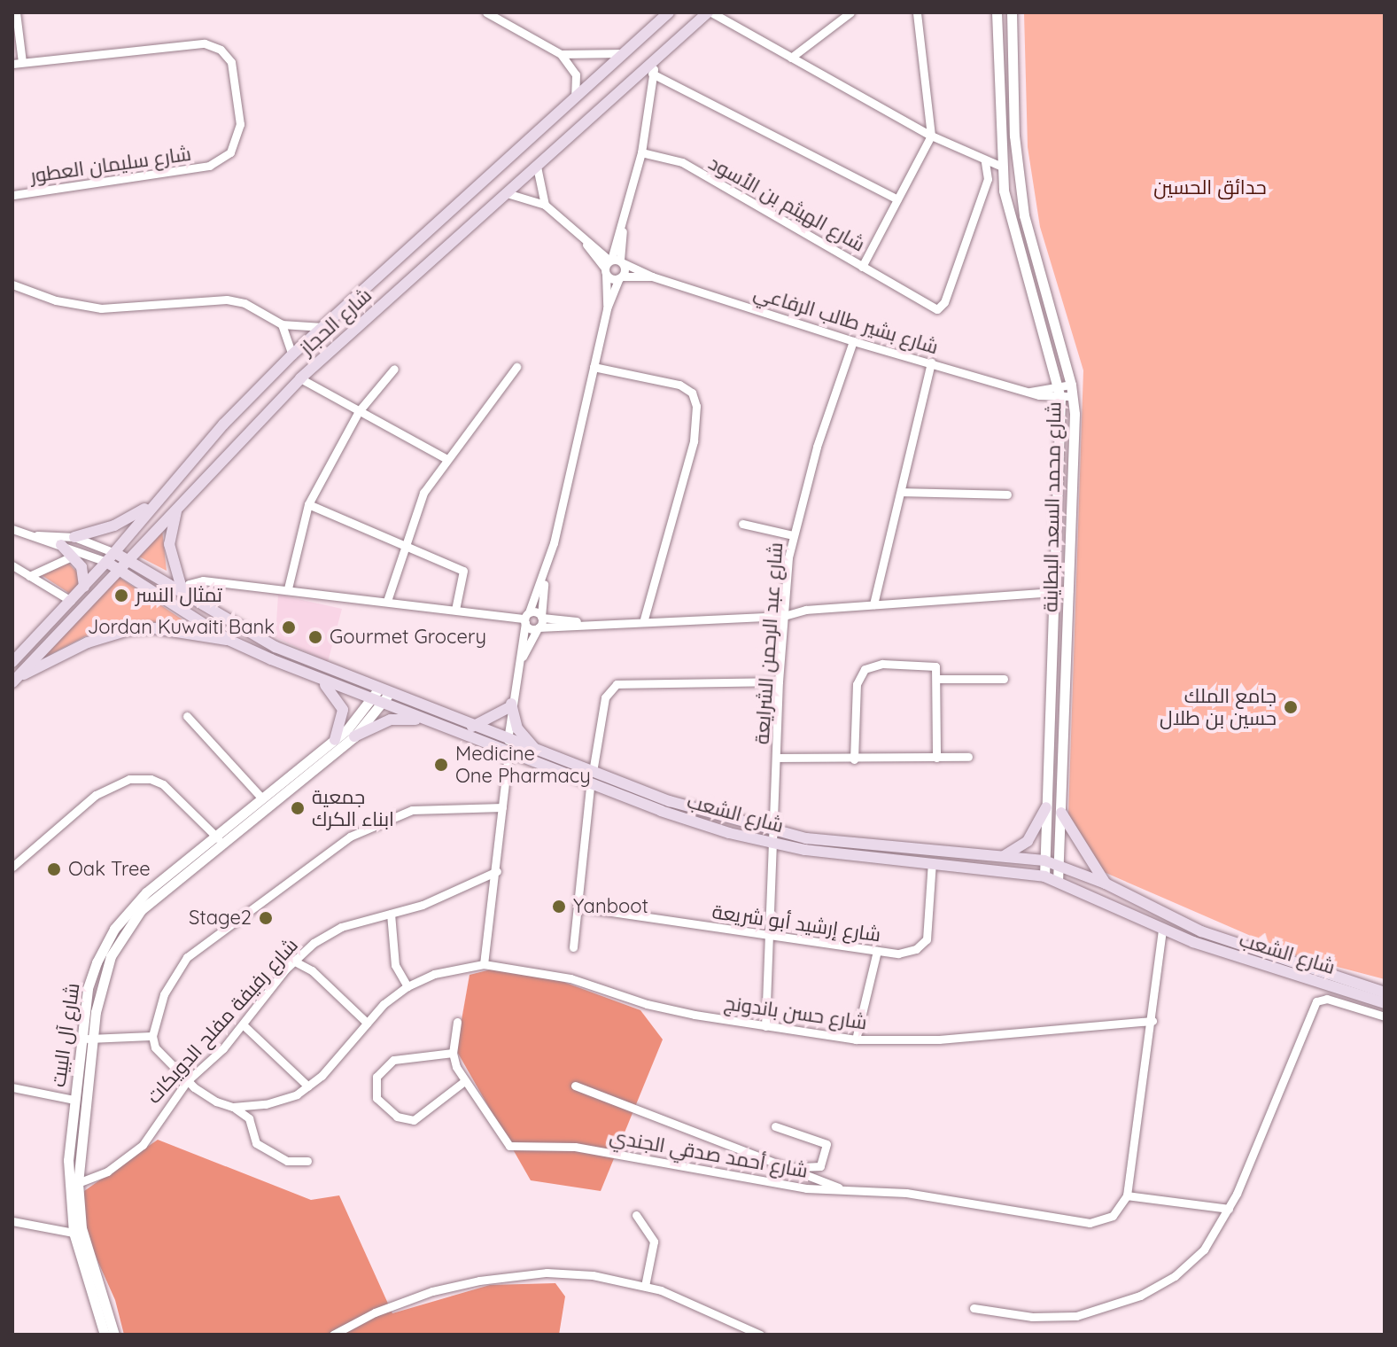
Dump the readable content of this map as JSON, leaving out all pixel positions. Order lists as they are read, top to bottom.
{
  "streets": {
    "main road": ["شارع الحجاز", "شارع الشعب"],
    "street": [
      "شارع سليمان العطور",
      "شارع الهيثم بن الأسود",
      "شارع بشير طالب الرفاعي",
      "شارع محمد السعد البطاينة",
      "شارع عبد الرحمن الشرايعة",
      "شارع إرشيد أبو شريعة",
      "شارع حسن باندونج",
      "شارع رفيفة مفلح الدويكات",
      "شارع آل البيت",
      "شارع أحمد صدقي الجندي"
    ]
  },
  "crossings": [
    ["شارع بشير طالب الرفاعي", "شارع الحجاز"],
    ["شارع بشير طالب الرفاعي", "شارع محمد السعد البطاينة"],
    ["شارع بشير طالب الرفاعي", "شارع عبد الرحمن الشرايعة"],
    ["شارع الحجاز", "شارع الشعب"],
    ["شارع محمد السعد البطاينة", "شارع الشعب"],
    ["شارع عبد الرحمن الشرايعة", "شارع الشعب"],
    ["شارع عبد الرحمن الشرايعة", "شارع إرشيد أبو شريعة"],
    ["شارع عبد الرحمن الشرايعة", "شارع حسن باندونج"],
    ["شارع الشعب", "شارع إرشيد أبو شريعة"],
    ["شارع الشعب", "شارع آل البيت"],
    ["شارع رفيفة مفلح الدويكات", "شارع آل البيت"]
  ],
  "parks": ["حدائق الحسين"],
  "places": [
    "تمثال النسر",
    "Jordan Kuwaiti Bank",
    "Gourmet Grocery",
    "جامع الملك حسين بن طلال",
    "Medicine One Pharmacy",
    "جمعية ابناء الكرك",
    "Oak Tree",
    "Yanboot",
    "Stage2"
  ]
}
